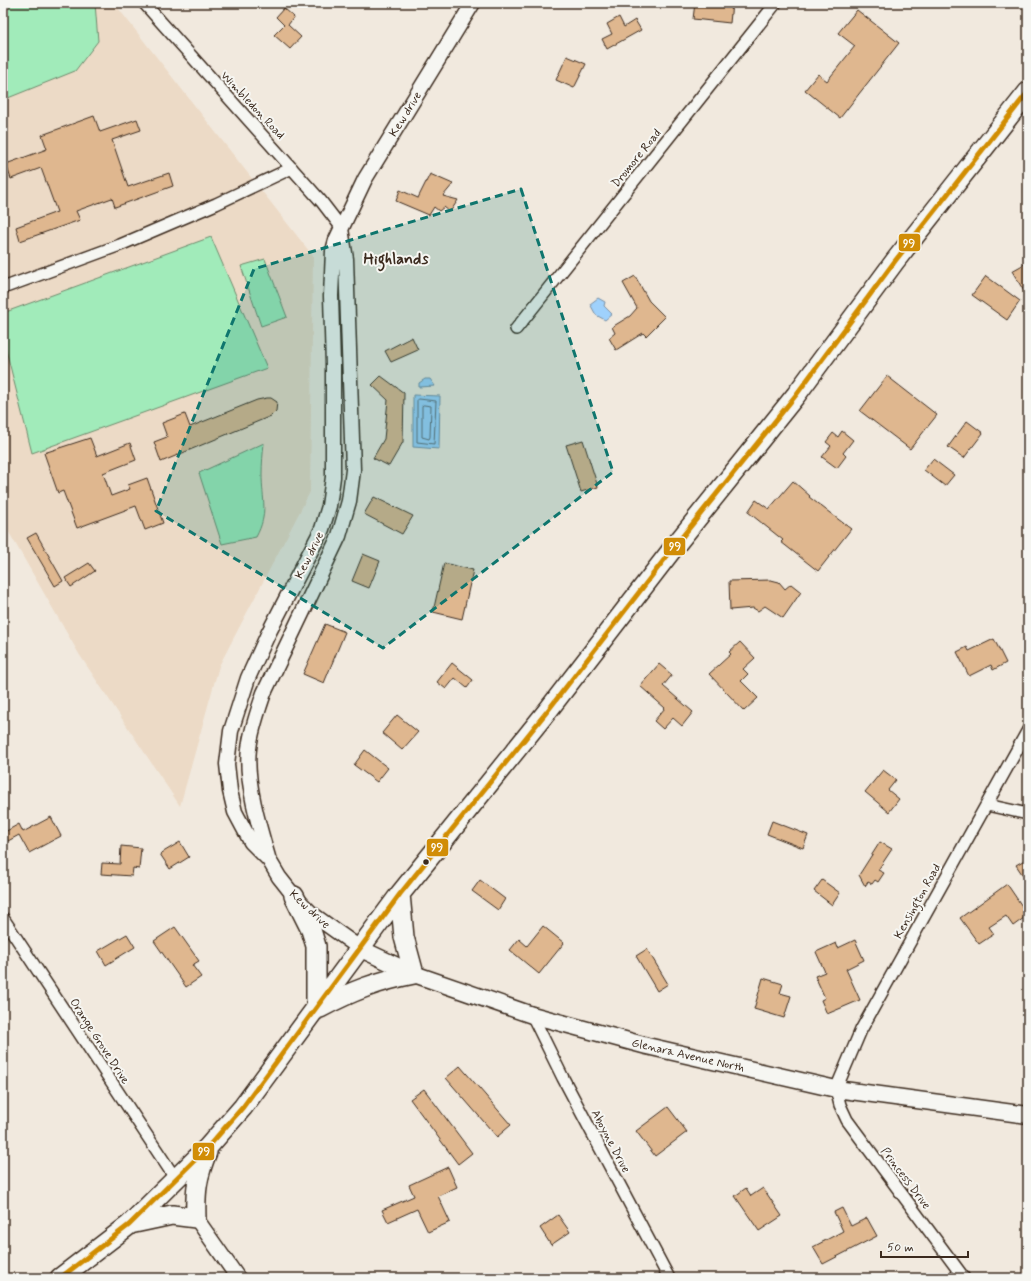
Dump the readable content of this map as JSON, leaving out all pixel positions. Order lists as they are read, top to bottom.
{
  "streets": {
    "main road": ["Glenara Avenue North"],
    "street": [
      "Wimbledon Road",
      "Kew drive",
      "Dromore Road",
      "Kensington Road",
      "Orange Grove Drive",
      "Aboyne Drive",
      "Princess Drive"
    ]
  },
  "crossings": [
    ["Wimbledon Road", "Kew drive"],
    ["Kew drive", "Glenara Avenue North"],
    ["Kensington Road", "Glenara Avenue North"],
    ["Kensington Road", "Princess Drive"],
    ["Glenara Avenue North", "Aboyne Drive"],
    ["Glenara Avenue North", "Princess Drive"]
  ],
  "districts": ["Highlands"],
  "lines": ["transit line 99"],
  "scale_bar": "50 m"
}
